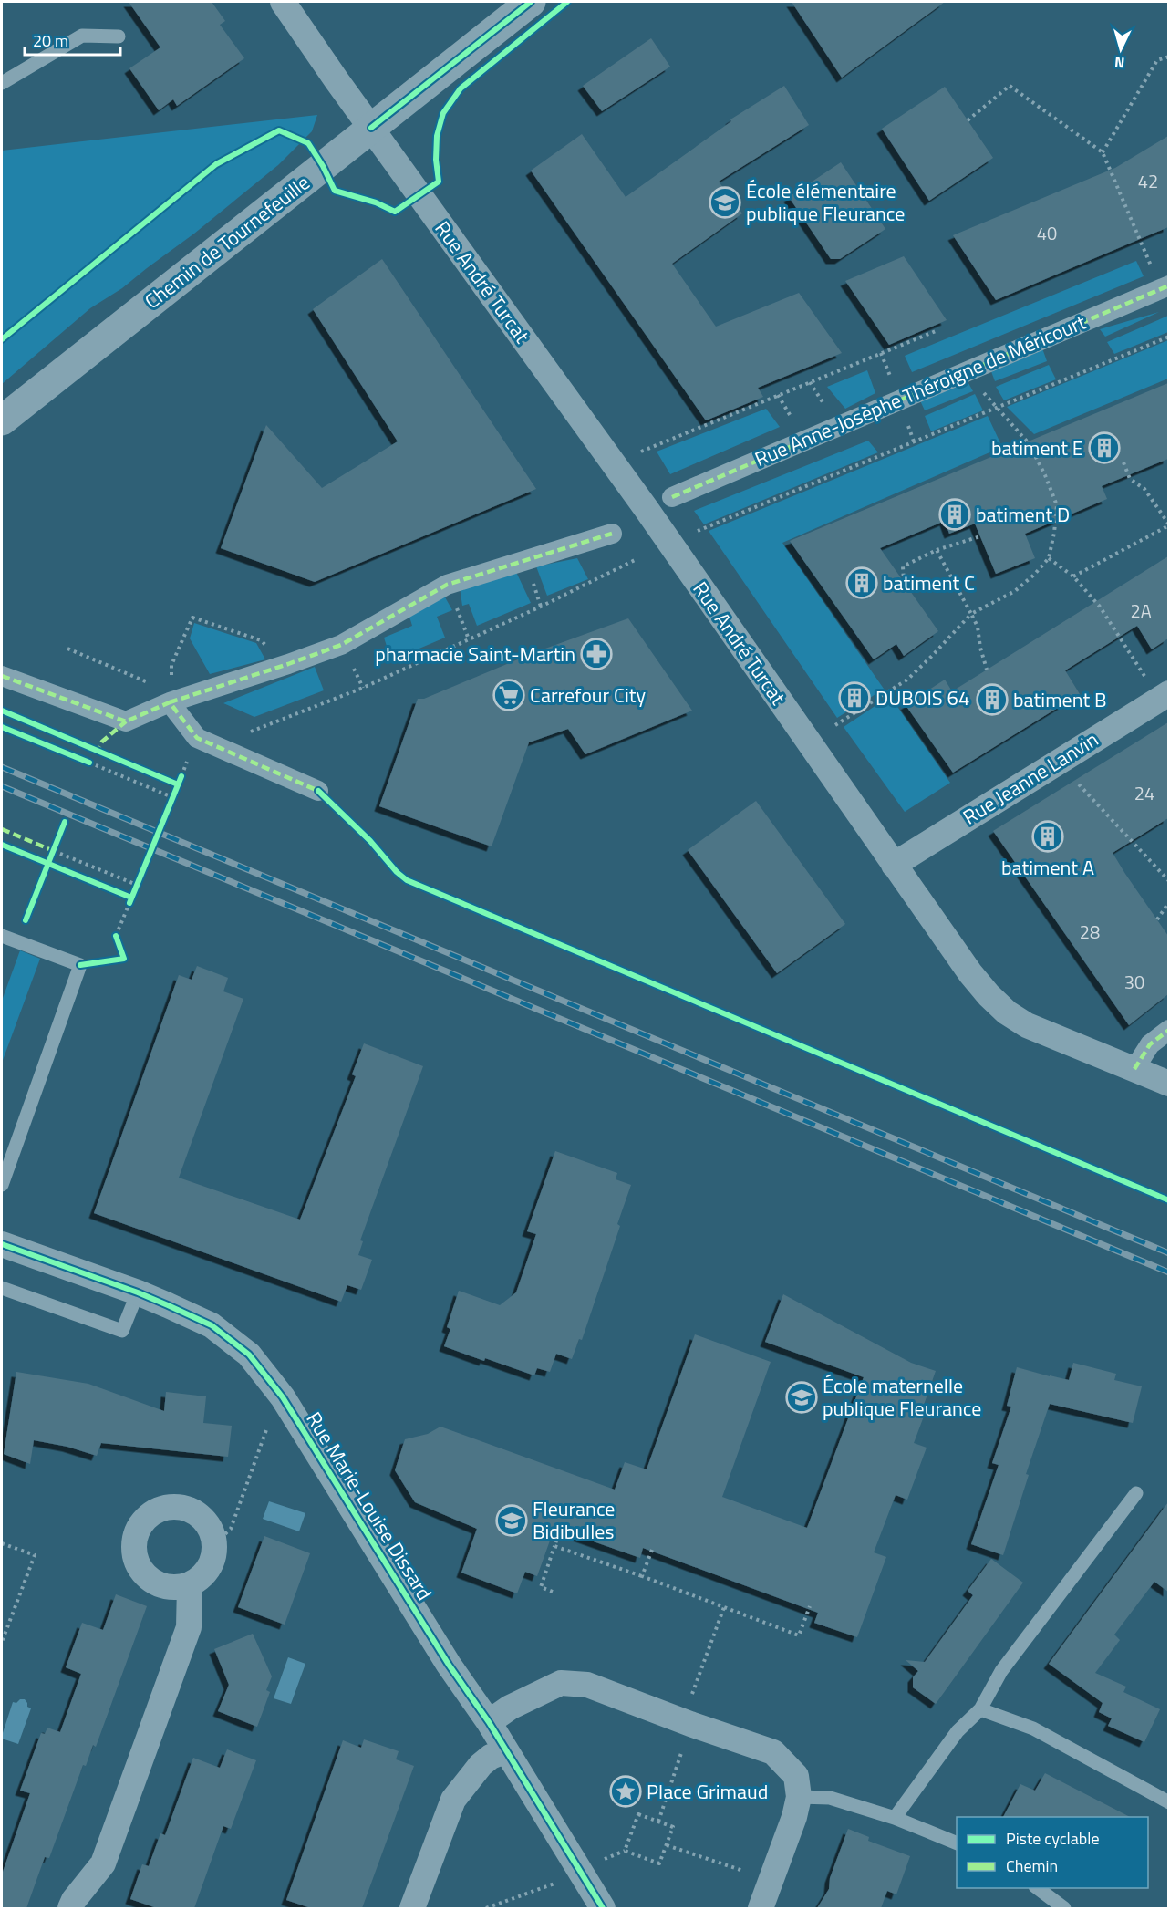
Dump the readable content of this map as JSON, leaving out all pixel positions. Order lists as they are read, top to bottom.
{
  "streets": {
    "street": [
      "Chemin de Tournefeuille",
      "Rue André Turcat",
      "Rue Anne-Josèphe Théroigne de Méricourt",
      "Rue Jeanne Lanvin",
      "Rue Marie-Louise Dissard"
    ]
  },
  "crossings": [
    ["Chemin de Tournefeuille", "Rue André Turcat"],
    ["Rue André Turcat", "Rue Jeanne Lanvin"]
  ],
  "places": {
    "school or university": ["École élémentaire publique Fleurance", "École maternelle publique Fleurance", "Fleurance Bidibulles"],
    "building": [
      "batiment E",
      "batiment D",
      "batiment C",
      "DUBOIS 64",
      "batiment B",
      "batiment A"
    ],
    "pharmacy": ["pharmacie Saint-Martin"],
    "supermarket": ["Carrefour City"],
    "place": ["Place Grimaud"]
  },
  "house_numbers": [
    "42",
    "40",
    "2A",
    "24",
    "28",
    "30"
  ],
  "legend": ["Piste cyclable", "Chemin"],
  "scale_bar": "20 m",
  "north": "bottom"
}
